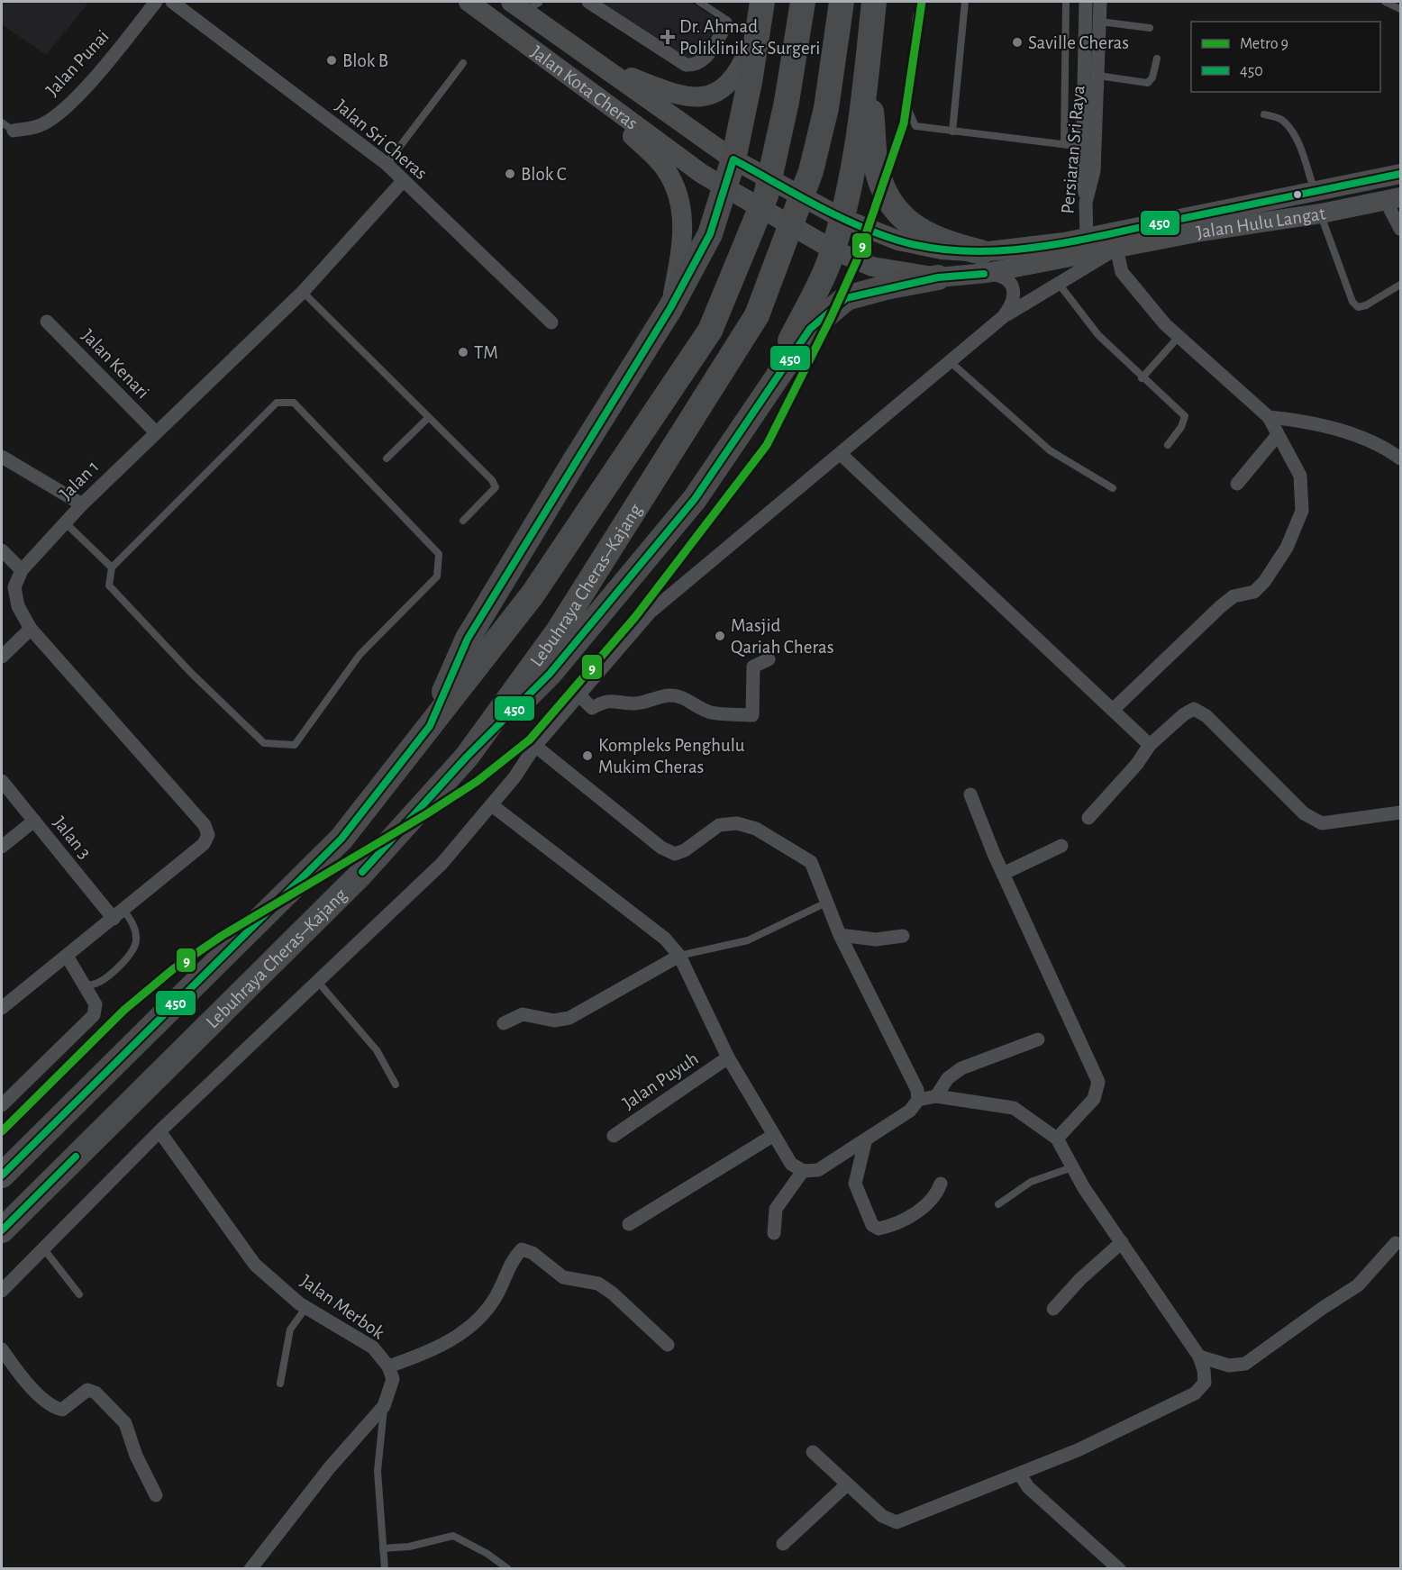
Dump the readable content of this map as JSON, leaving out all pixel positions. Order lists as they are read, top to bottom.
{
  "streets": {
    "highway": ["Lebuhraya Cheras–Kajang"],
    "main road": ["Jalan Kota Cheras", "Jalan Hulu Langat"],
    "street": [
      "Jalan Punai",
      "Jalan Sri Cheras",
      "Persiaran Sri Raya",
      "Jalan Kenari",
      "Jalan 1",
      "Jalan 3",
      "Jalan Puyuh",
      "Jalan Merbok"
    ]
  },
  "crossings": [
    ["Jalan Kota Cheras", "Jalan Hulu Langat"],
    ["Jalan Sri Cheras", "Jalan 1"],
    ["Persiaran Sri Raya", "Jalan Hulu Langat"],
    ["Jalan Kenari", "Jalan 1"],
    ["Jalan 1", "Jalan 3"]
  ],
  "places": {
    "health": ["Dr. Ahmad Poliklinik & Surgeri"],
    "other": [
      "Saville Cheras",
      "Blok B",
      "Blok C",
      "TM",
      "Masjid Qariah Cheras",
      "Kompleks Penghulu Mukim Cheras"
    ]
  },
  "lines": ["metro line 9", "transit line 450"],
  "legend": ["Metro 9", "450"]
}
